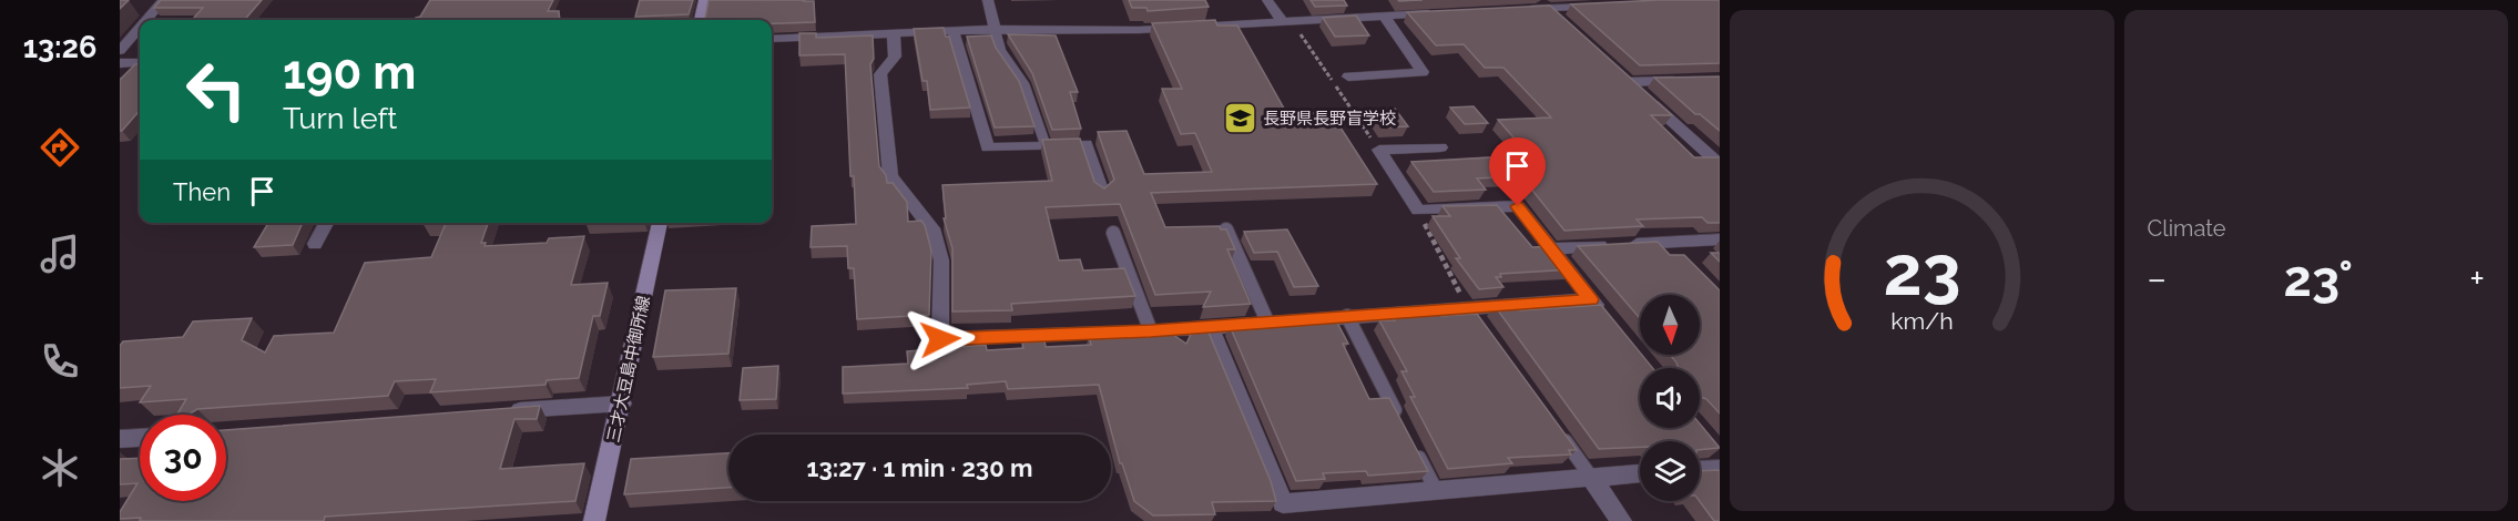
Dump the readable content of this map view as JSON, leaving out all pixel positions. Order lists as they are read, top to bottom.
{
  "streets": {
    "main road": ["三才大豆島中御所線"]
  },
  "places": {
    "school or university": ["長野県長野盲学校"]
  },
  "north": "bottom",
  "page": {
    "tabs": "13:26",
    "tile": "Climate",
    "turn": ["190 m", "Turn left"],
    "then": "Then",
    "heat": ["−", "23°", "+"],
    "limit": "30",
    "trip": "13:27 · 1 min · 230 m",
    "gauge": ["23", "km/h"]
  }
}
